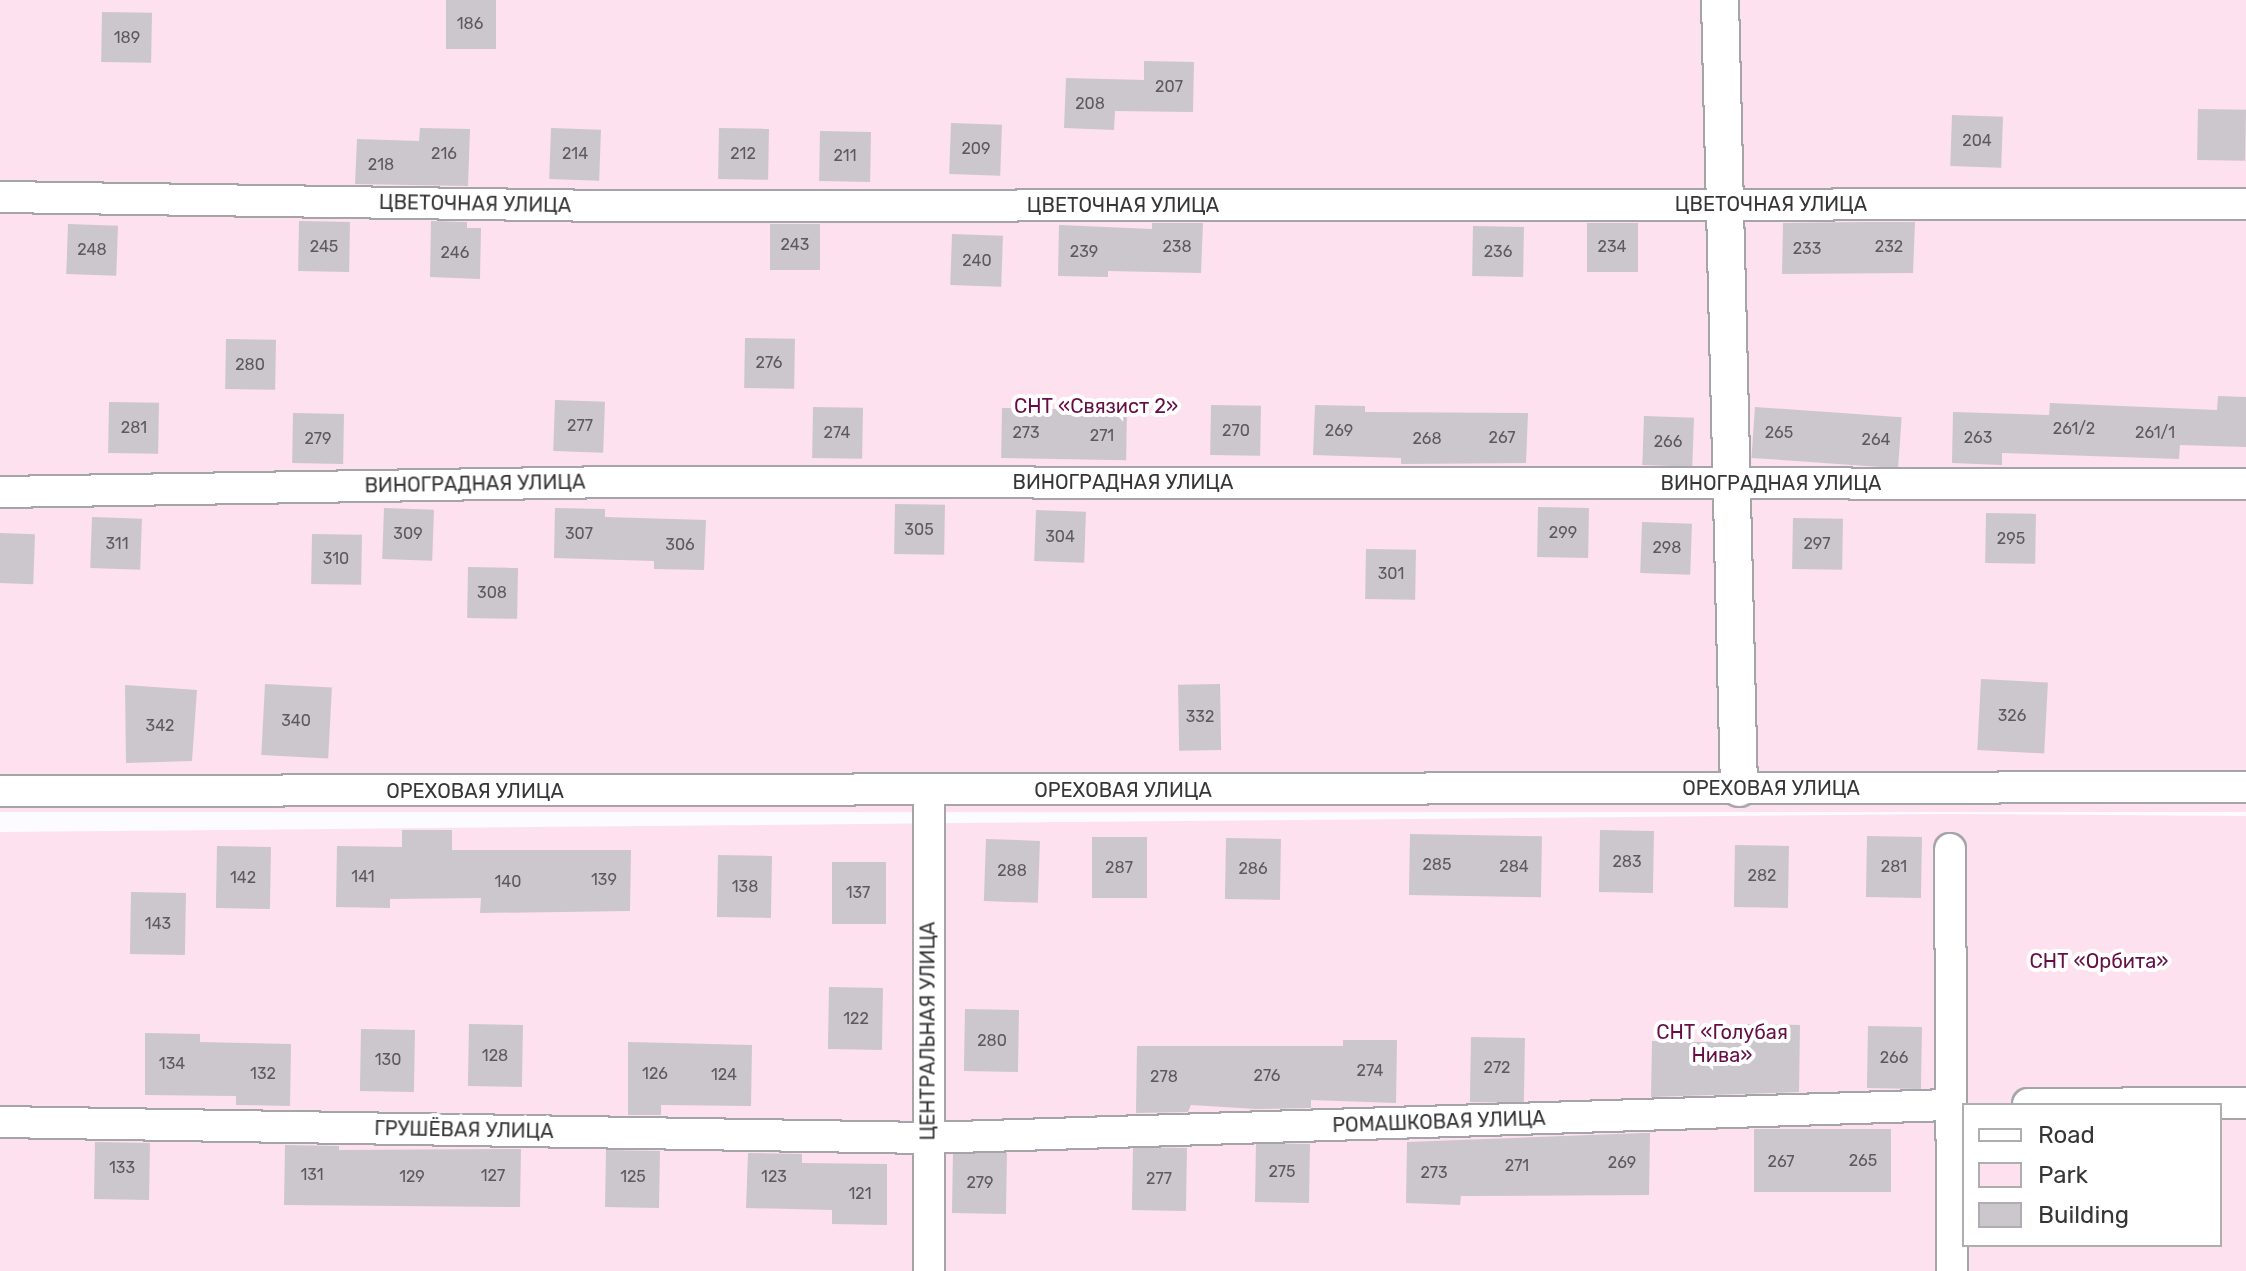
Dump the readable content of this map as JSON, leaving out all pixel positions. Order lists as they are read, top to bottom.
{
  "streets": {
    "street": [
      "ЦВЕТОЧНАЯ УЛИЦА",
      "ВИНОГРАДНАЯ УЛИЦА",
      "ОРЕХОВАЯ УЛИЦА",
      "ЦЕНТРАЛЬНАЯ УЛИЦА",
      "РОМАШКОВАЯ УЛИЦА",
      "ГРУШЁВАЯ УЛИЦА"
    ]
  },
  "crossings": [
    ["ОРЕХОВАЯ УЛИЦА", "ЦЕНТРАЛЬНАЯ УЛИЦА"],
    ["ЦЕНТРАЛЬНАЯ УЛИЦА", "РОМАШКОВАЯ УЛИЦА"],
    ["ЦЕНТРАЛЬНАЯ УЛИЦА", "ГРУШЁВАЯ УЛИЦА"],
    ["РОМАШКОВАЯ УЛИЦА", "ГРУШЁВАЯ УЛИЦА"]
  ],
  "parks": ["СНТ «Связист 2»", "СНТ «Орбита»", "СНТ «Голубая Нива»"],
  "house_numbers": [
    "186",
    "189",
    "207",
    "208",
    "204",
    "209",
    "216",
    "214",
    "212",
    "211",
    "218",
    "243",
    "245",
    "238",
    "234",
    "232",
    "233",
    "248",
    "239",
    "236",
    "246",
    "240",
    "276",
    "280",
    "277",
    "281",
    "261/2",
    "270",
    "269",
    "274",
    "273",
    "265",
    "261/1",
    "271",
    "267",
    "263",
    "279",
    "268",
    "264",
    "266",
    "305",
    "299",
    "309",
    "307",
    "304",
    "295",
    "311",
    "297",
    "306",
    "298",
    "310",
    "301",
    "308",
    "326",
    "332",
    "340",
    "342",
    "283",
    "285",
    "284",
    "281",
    "287",
    "286",
    "288",
    "282",
    "141",
    "142",
    "139",
    "140",
    "138",
    "137",
    "143",
    "122",
    "280",
    "128",
    "266",
    "130",
    "134",
    "272",
    "274",
    "132",
    "126",
    "124",
    "276",
    "278",
    "265",
    "267",
    "269",
    "271",
    "133",
    "275",
    "273",
    "131",
    "127",
    "129",
    "125",
    "123",
    "277",
    "279",
    "121"
  ],
  "legend": ["Road", "Park", "Building"]
}
